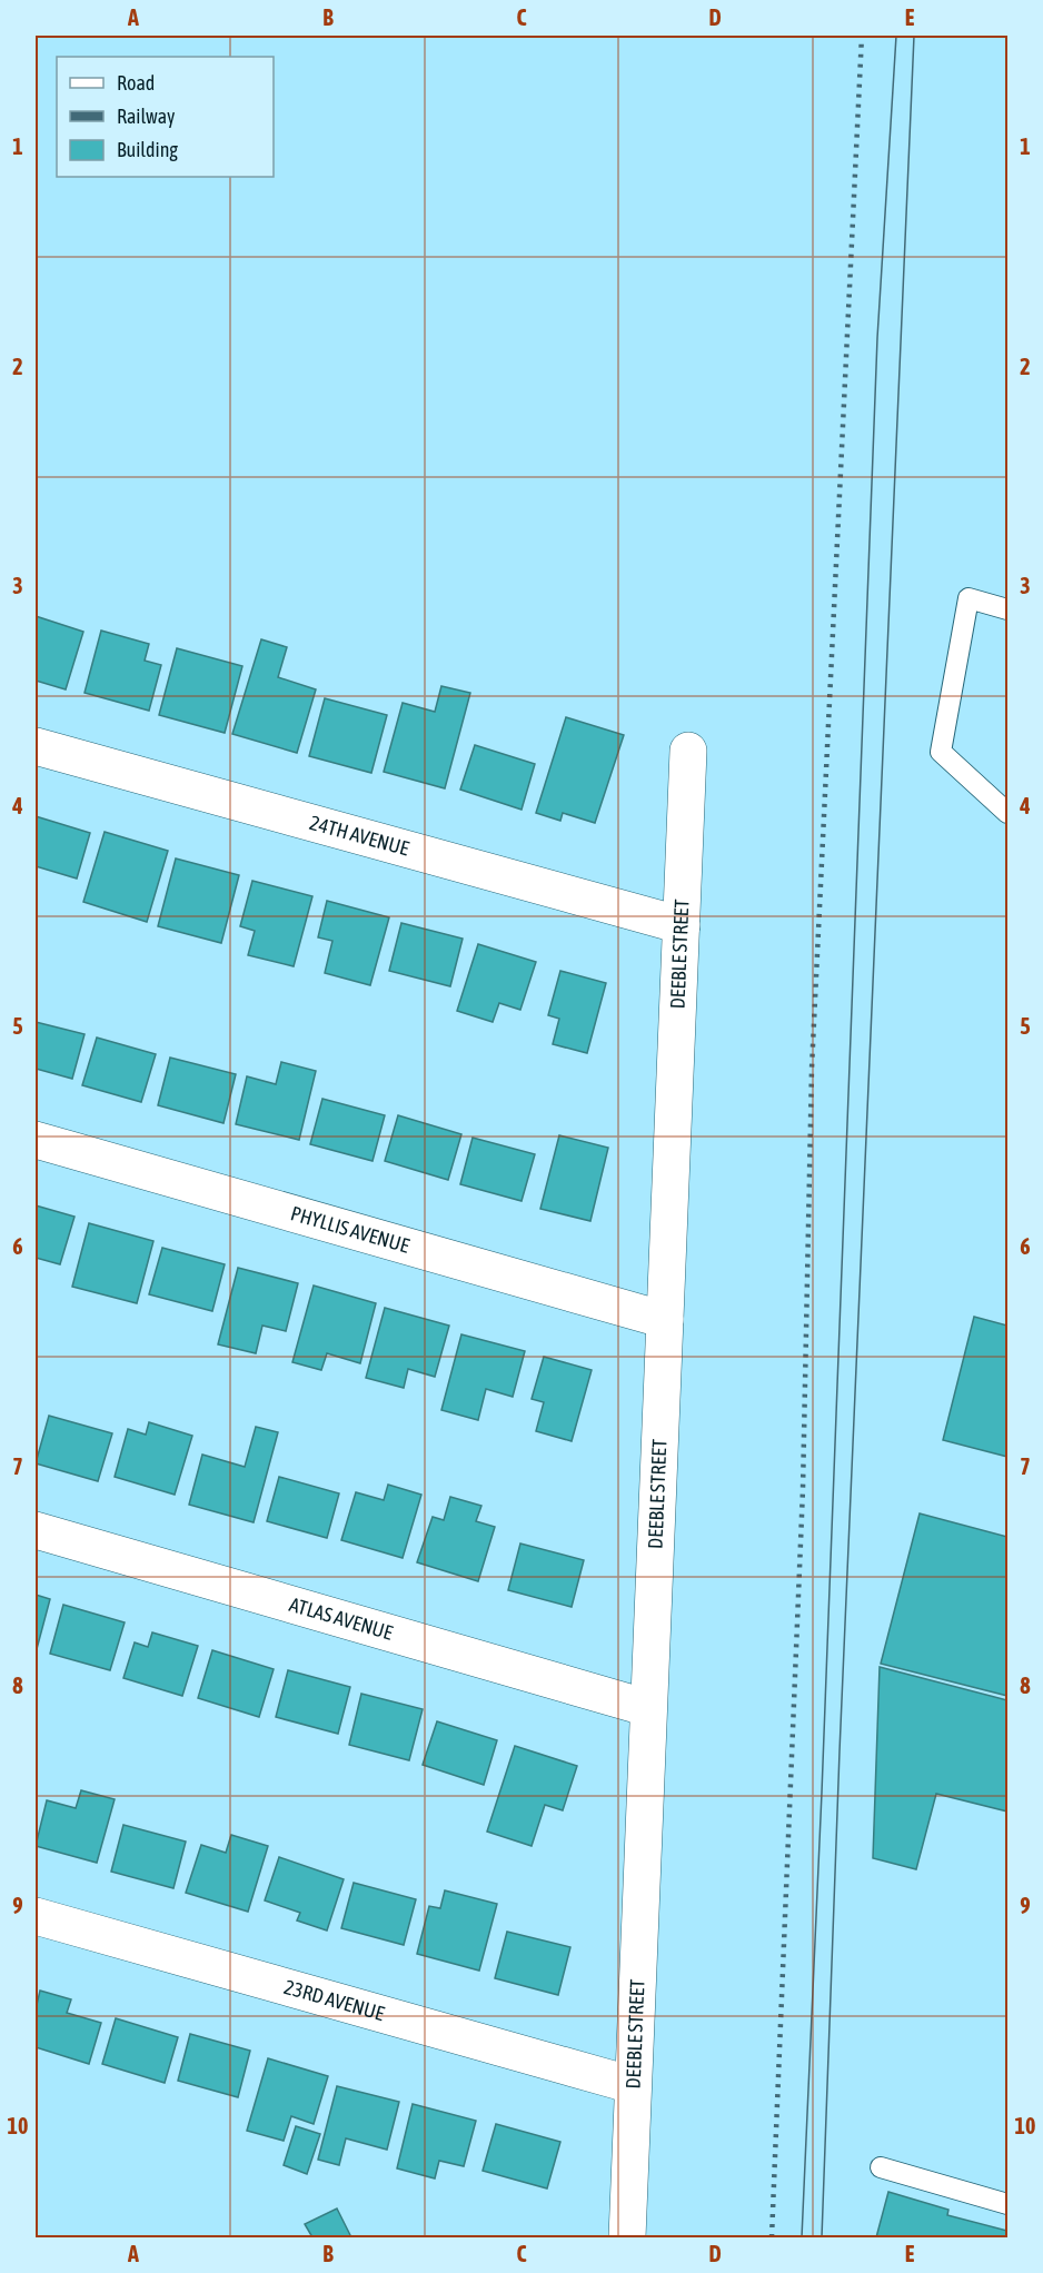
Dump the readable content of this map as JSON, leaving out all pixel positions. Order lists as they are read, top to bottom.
{
  "streets": {
    "street": [
      "24TH AVENUE",
      "DEEBLE STREET",
      "PHYLLIS AVENUE",
      "ATLAS AVENUE",
      "23RD AVENUE"
    ]
  },
  "crossings": [
    ["24TH AVENUE", "DEEBLE STREET"],
    ["DEEBLE STREET", "PHYLLIS AVENUE"],
    ["DEEBLE STREET", "ATLAS AVENUE"],
    ["DEEBLE STREET", "23RD AVENUE"]
  ],
  "legend": ["Road", "Railway", "Building"],
  "grid": {
    "columns": [
      "A",
      "B",
      "C",
      "D",
      "E"
    ],
    "rows": [
      "1",
      "2",
      "3",
      "4",
      "5",
      "6",
      "7",
      "8",
      "9",
      "10"
    ]
  }
}
